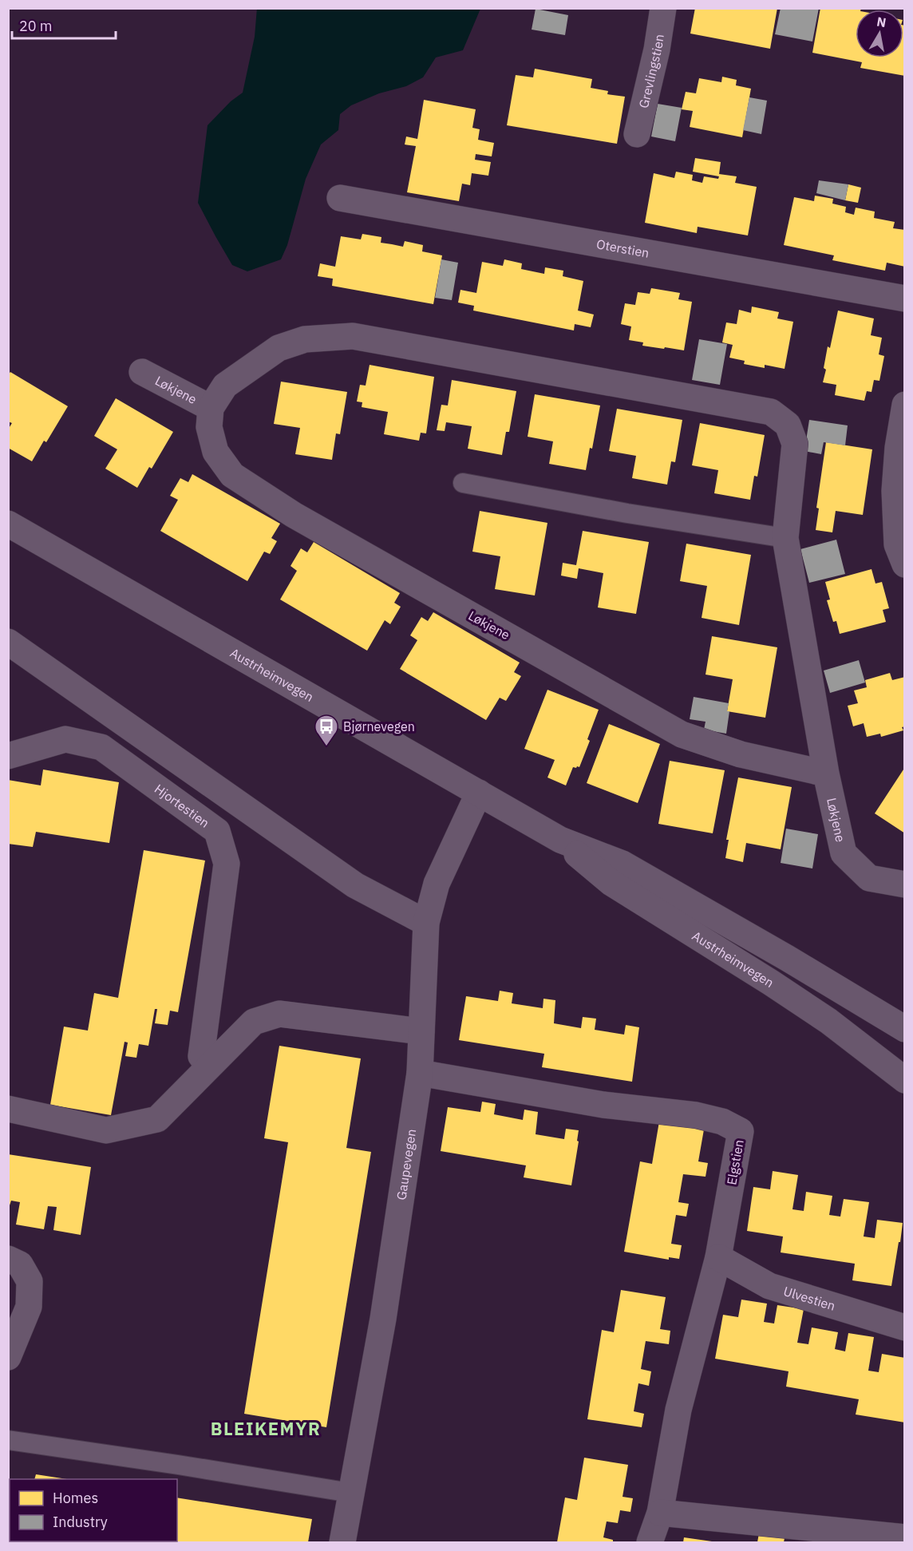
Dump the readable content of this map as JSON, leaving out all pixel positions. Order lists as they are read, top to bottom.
{
  "streets": {
    "street": [
      "Grevlingstien",
      "Oterstien",
      "Løkjene",
      "Austrheimvegen",
      "Hjortestien",
      "Elgstien",
      "Gaupevegen",
      "Ulvestien"
    ]
  },
  "crossings": [
    ["Austrheimvegen", "Gaupevegen"],
    ["Elgstien", "Gaupevegen"],
    ["Elgstien", "Ulvestien"]
  ],
  "districts": ["BLEIKEMYR"],
  "places": {
    "bus stop": ["Bjørnevegen"]
  },
  "legend": ["Homes", "Industry"],
  "scale_bar": "20 m",
  "north": "top"
}
